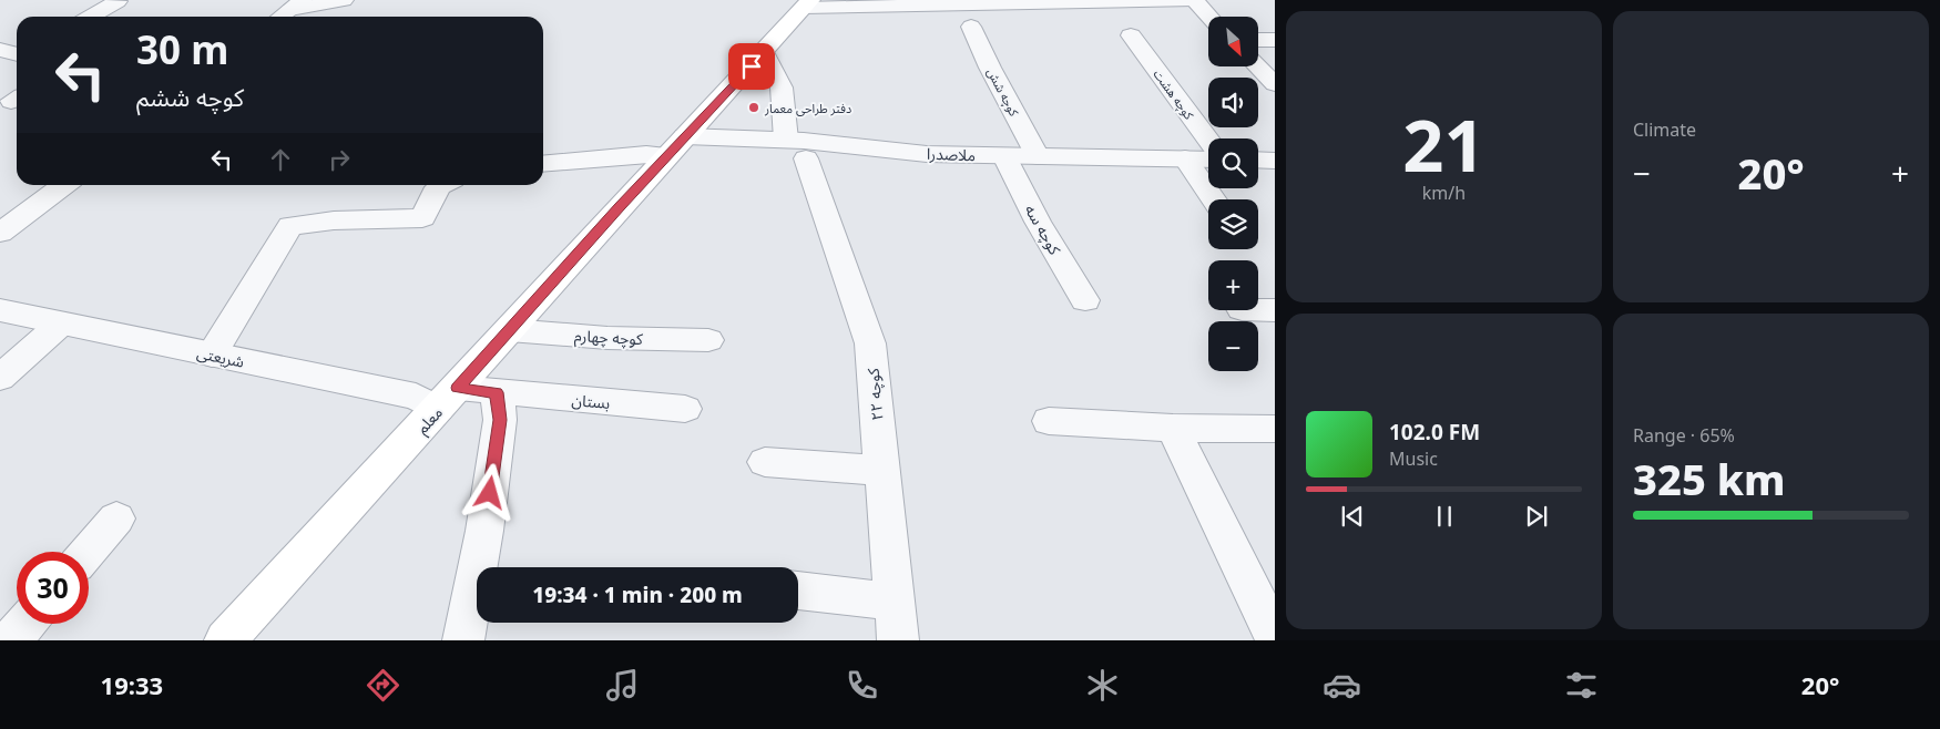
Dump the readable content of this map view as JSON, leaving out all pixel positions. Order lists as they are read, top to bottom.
{
  "streets": {
    "main road": ["معلم"],
    "street": [
      "کوچه شش",
      "کوچه هشت",
      "ملاصدرا",
      "کوچه سه",
      "کوچه چهارم",
      "شریعتی",
      "کوچه ۲۲",
      "بستان"
    ]
  },
  "crossings": [
    ["کوچه شش", "ملاصدرا"],
    ["ملاصدرا", "کوچه سه"],
    ["ملاصدرا", "کوچه ۲۲"],
    ["ملاصدرا", "معلم"],
    ["کوچه چهارم", "معلم"],
    ["شریعتی", "بستان"],
    ["شریعتی", "معلم"],
    ["کوچه ۲۲", "معلم"],
    ["بستان", "معلم"]
  ],
  "places": ["دفتر طراحی معمار"],
  "north": "bottom right",
  "page": {
    "tile": [
      ["21", "km/h"],
      "Climate",
      ["Range · 65%", "325 km"]
    ],
    "map_buttons": ["+", "−"],
    "turn": ["30 m", "کوچه ششم"],
    "heat": ["−", "20°", "+"],
    "song": ["102.0 FM", "Music"],
    "limit": "30",
    "trip": "19:34 · 1 min · 200 m",
    "tabs": ["19:33", "20°"]
  }
}
